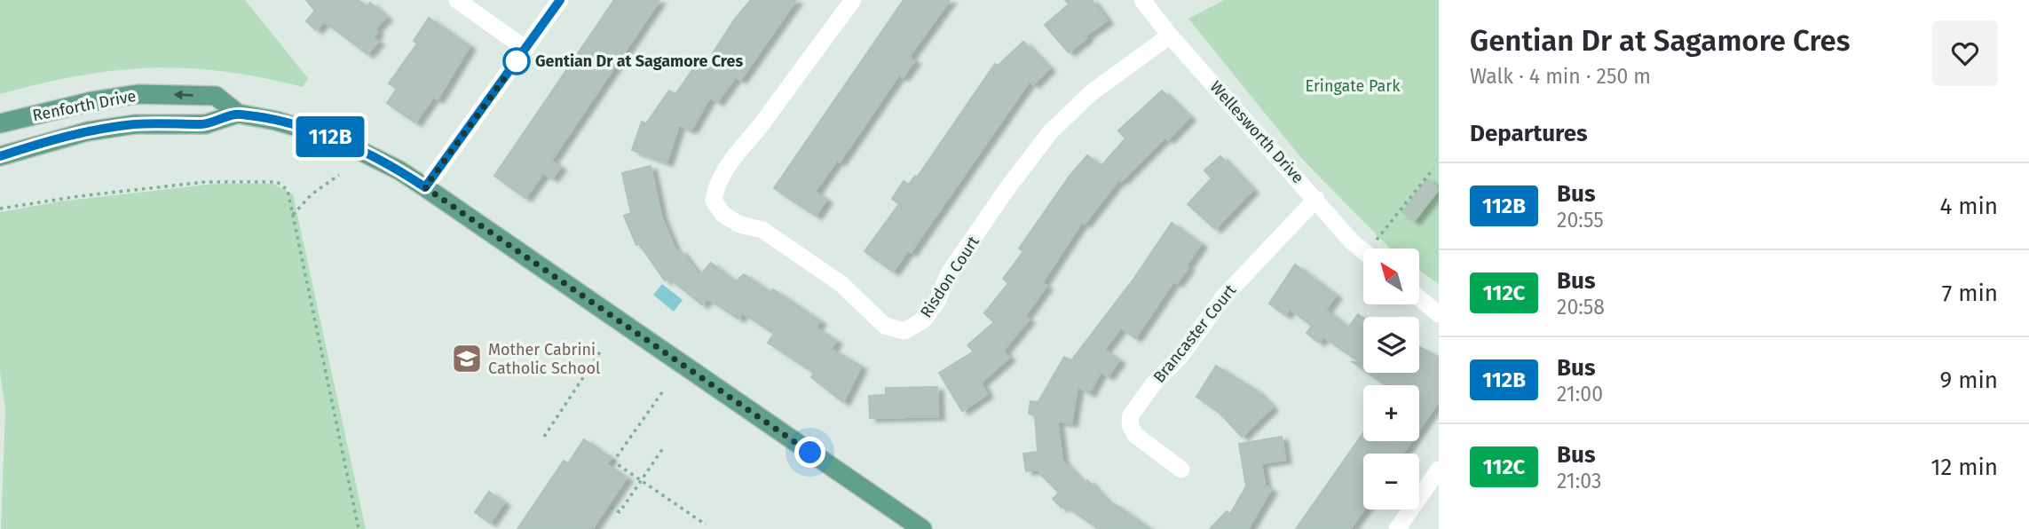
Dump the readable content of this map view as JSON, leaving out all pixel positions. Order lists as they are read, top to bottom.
{
  "streets": {
    "main road": ["Renforth Drive"],
    "street": ["Wellesworth Drive", "Risdon Court", "Brancaster Court"]
  },
  "crossings": [
    ["Wellesworth Drive", "Risdon Court"],
    ["Wellesworth Drive", "Brancaster Court"]
  ],
  "parks": ["Eringate Park"],
  "places": {
    "other": ["Gentian Dr at Sagamore Cres"],
    "school or university": ["Mother Cabrini Catholic School"]
  },
  "lines": ["bus line 112B"],
  "north": "top left",
  "page": {
    "on_map": "112B",
    "heading": [
      ["Gentian Dr at Sagamore Cres", "Walk · 4 min · 250 m"],
      "Departures"
    ],
    "list": [
      {
        "mark": "112B",
        "name": "Bus",
        "note": "20:55",
        "value": "4 min"
      },
      {
        "mark": "112C",
        "name": "Bus",
        "note": "20:58",
        "value": "7 min"
      },
      {
        "mark": "112B",
        "name": "Bus",
        "note": "21:00",
        "value": "9 min"
      },
      {
        "mark": "112C",
        "name": "Bus",
        "note": "21:03",
        "value": "12 min"
      }
    ],
    "map_buttons": ["+", "−"]
  }
}
